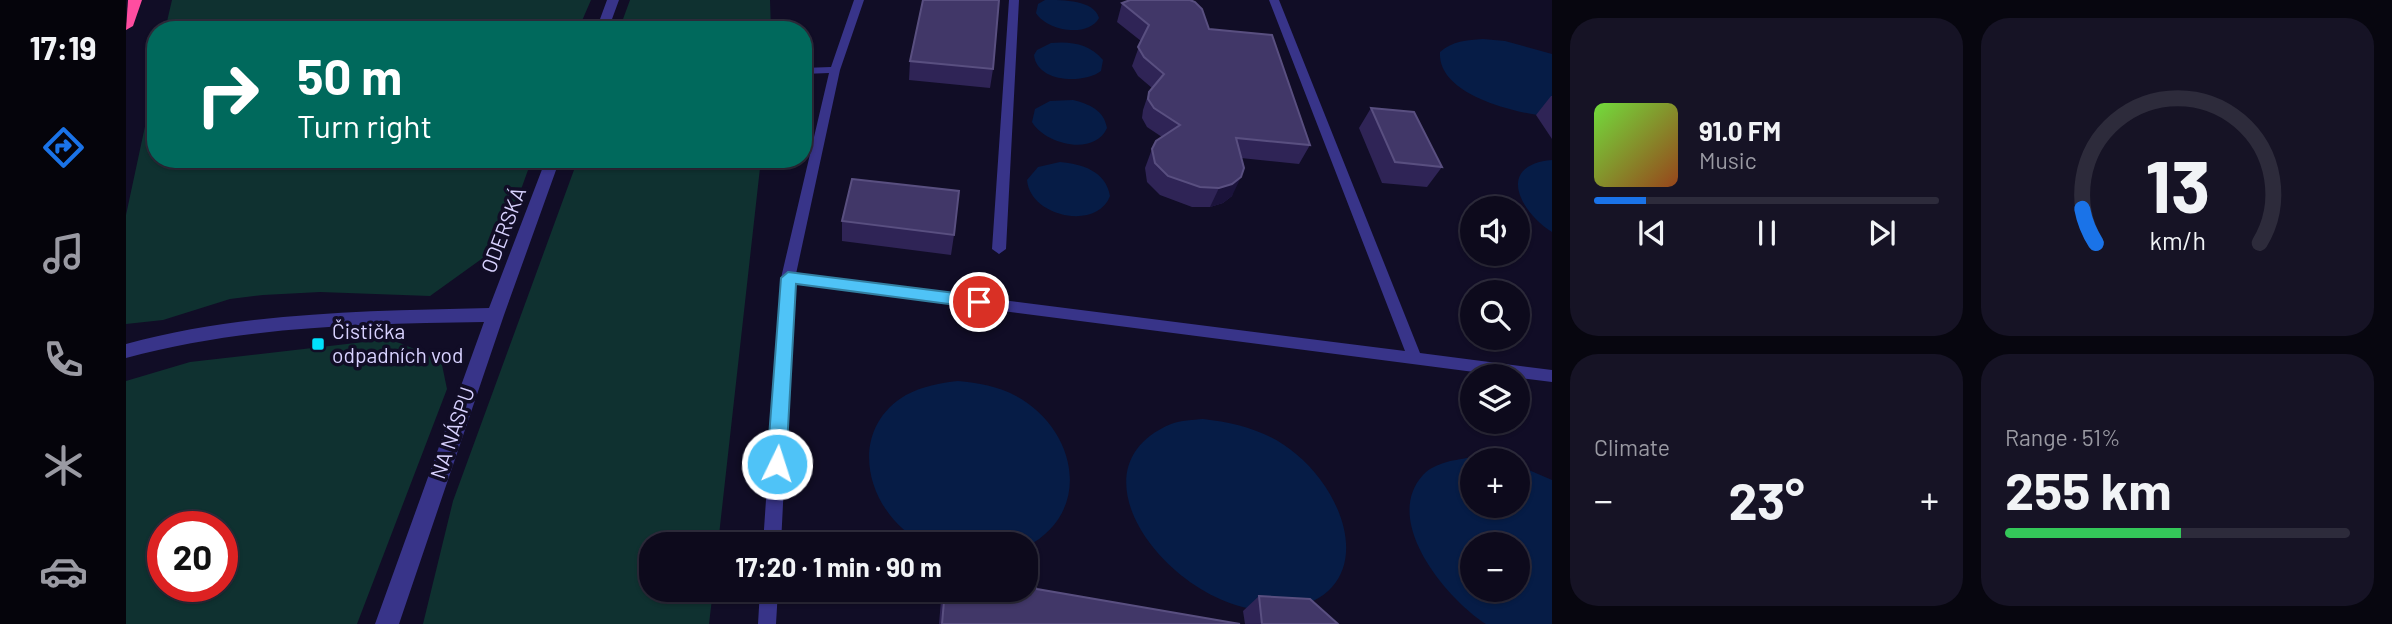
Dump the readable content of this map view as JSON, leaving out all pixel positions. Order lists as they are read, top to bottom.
{
  "streets": {
    "street": ["ODERSKÁ", "NA NÁSPU"]
  },
  "crossings": [
    ["ODERSKÁ", "NA NÁSPU"]
  ],
  "places": {
    "transit": ["Čistička odpadních vod"]
  },
  "page": {
    "tabs": "17:19",
    "turn": ["50 m", "Turn right"],
    "song": ["91.0 FM", "Music"],
    "map_buttons": ["+", "−"],
    "tile": [
      "Climate",
      ["Range · 51%", "255 km"]
    ],
    "heat": ["−", "23°", "+"],
    "limit": "20",
    "trip": "17:20 · 1 min · 90 m",
    "gauge": ["13", "km/h"]
  }
}
